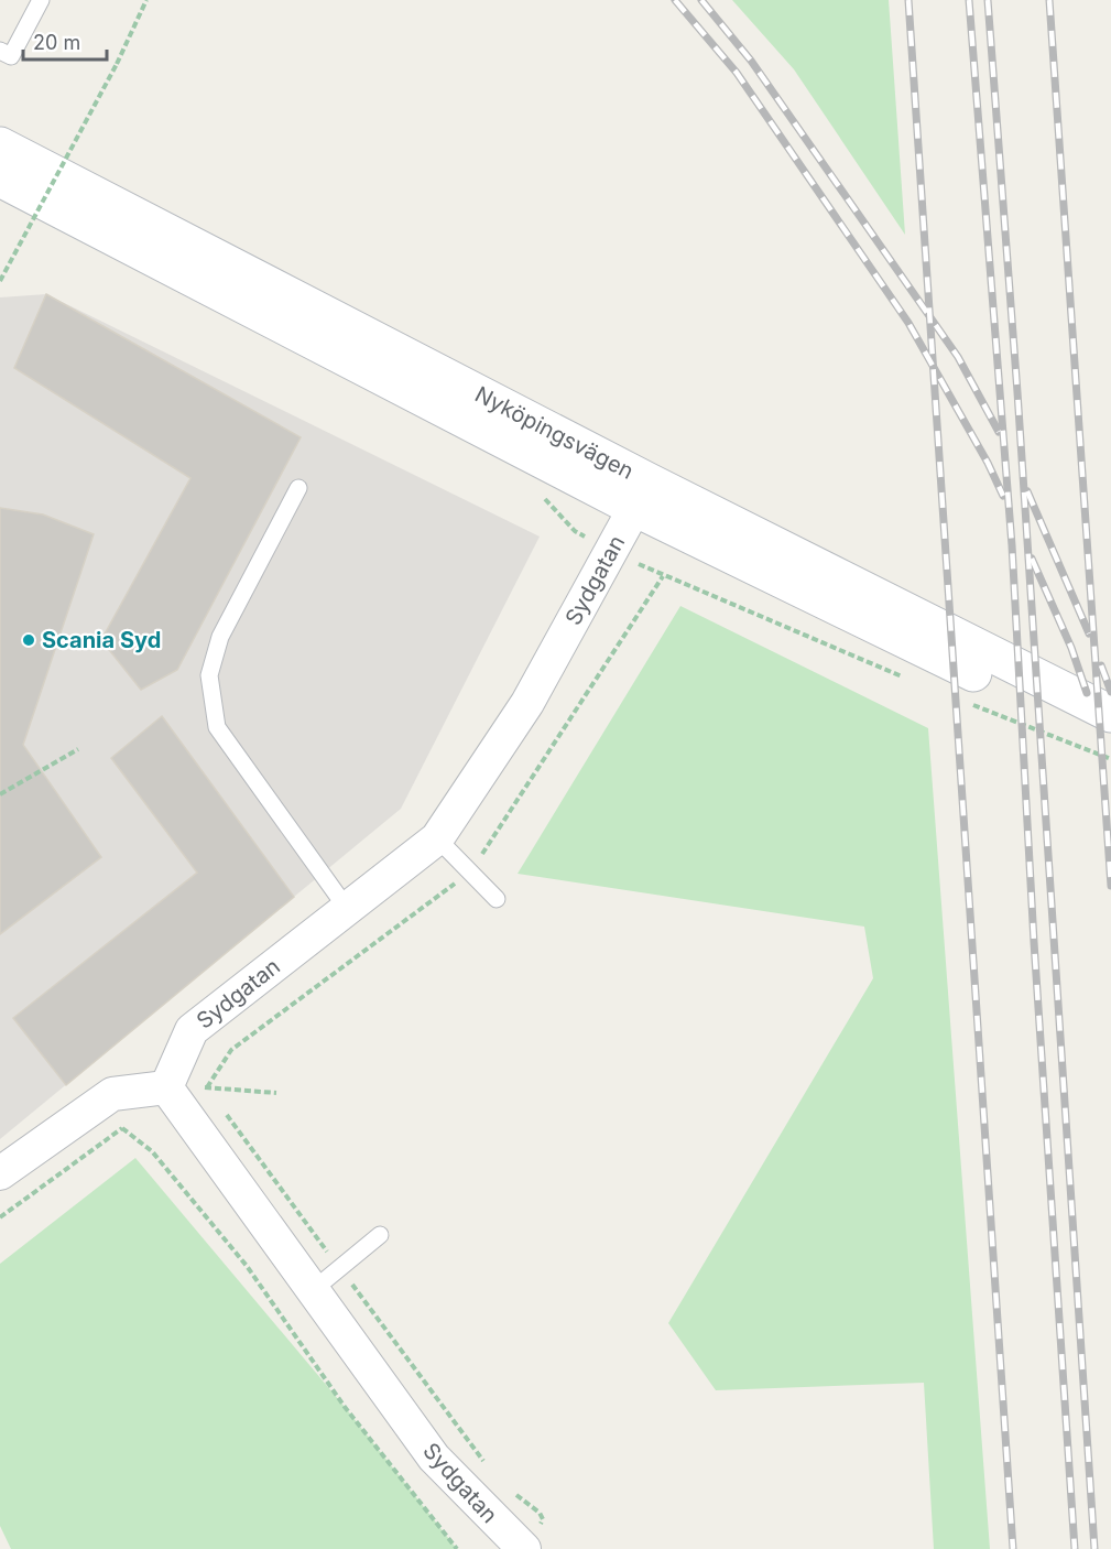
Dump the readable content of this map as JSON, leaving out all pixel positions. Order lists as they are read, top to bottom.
{
  "streets": {
    "main road": ["Nyköpingsvägen"],
    "street": ["Sydgatan"]
  },
  "crossings": [
    ["Nyköpingsvägen", "Sydgatan"]
  ],
  "places": ["Scania Syd"],
  "scale_bar": "20 m"
}
